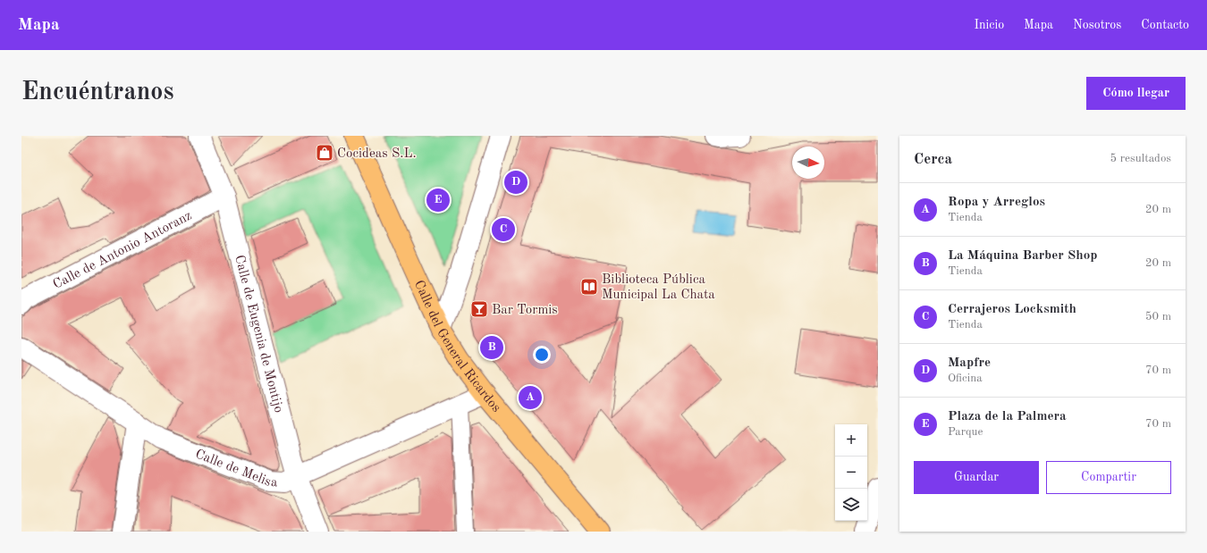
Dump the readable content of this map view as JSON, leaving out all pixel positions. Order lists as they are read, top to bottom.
{
  "streets": {
    "main road": ["Calle del General Ricardos"],
    "street": ["Calle de Antonio Antoranz", "Calle de Eugenia de Montijo", "Calle de Melisa"]
  },
  "crossings": [
    ["Calle de Antonio Antoranz", "Calle de Eugenia de Montijo"],
    ["Calle de Eugenia de Montijo", "Calle de Melisa"],
    ["Calle del General Ricardos", "Calle de Melisa"]
  ],
  "places": {
    "shop": ["Cocideas S.L."],
    "library": ["Biblioteca Pública Municipal La Chata"],
    "bar": ["Bar Tormis"]
  },
  "north": "right",
  "page": {
    "header": "Mapa",
    "nav": [
      "Inicio",
      "Mapa",
      "Nosotros",
      "Contacto"
    ],
    "buttons": [
      "Cómo llegar",
      ["Guardar", "Compartir"]
    ],
    "title": "Encuéntranos",
    "heading": ["Cerca", "5 resultados"],
    "pins": [
      "D",
      "E",
      "C",
      "B",
      "A"
    ],
    "list": [
      {
        "mark": "A",
        "name": "Ropa y Arreglos",
        "note": "Tienda",
        "value": "20 m"
      },
      {
        "mark": "B",
        "name": "La Máquina Barber Shop",
        "note": "Tienda",
        "value": "20 m"
      },
      {
        "mark": "C",
        "name": "Cerrajeros Locksmith",
        "note": "Tienda",
        "value": "50 m"
      },
      {
        "mark": "D",
        "name": "Mapfre",
        "note": "Oficina",
        "value": "70 m"
      },
      {
        "mark": "E",
        "name": "Plaza de la Palmera",
        "note": "Parque",
        "value": "70 m"
      }
    ],
    "map_buttons": ["+", "−"]
  }
}
